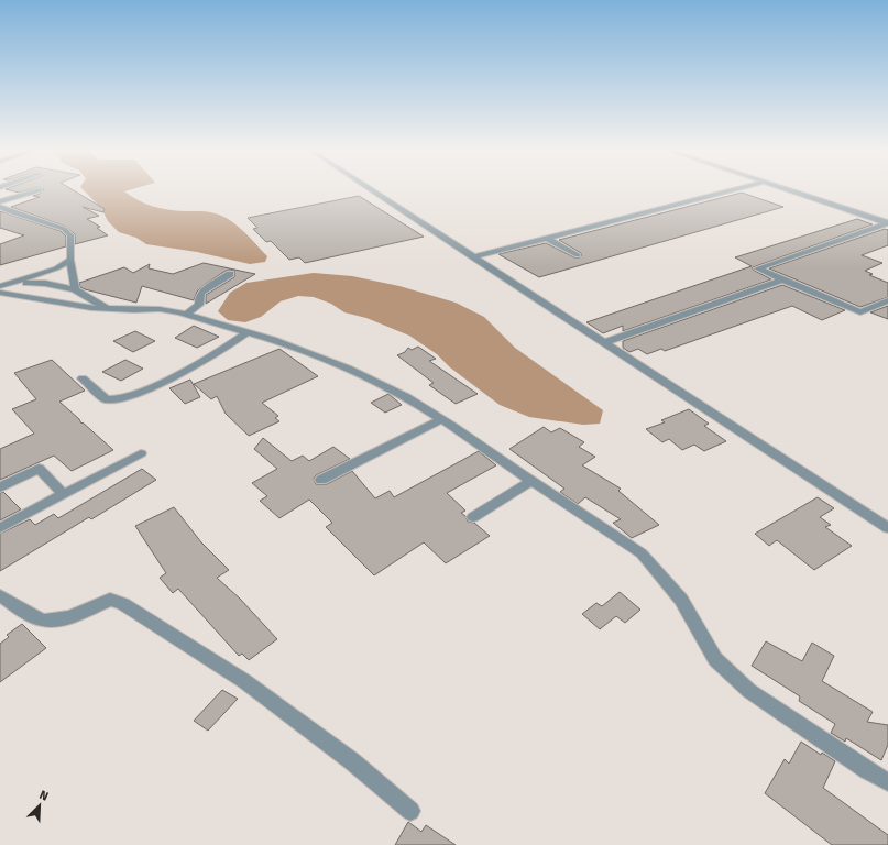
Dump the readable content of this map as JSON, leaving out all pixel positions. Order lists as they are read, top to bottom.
{
  "north": "top right"
}
